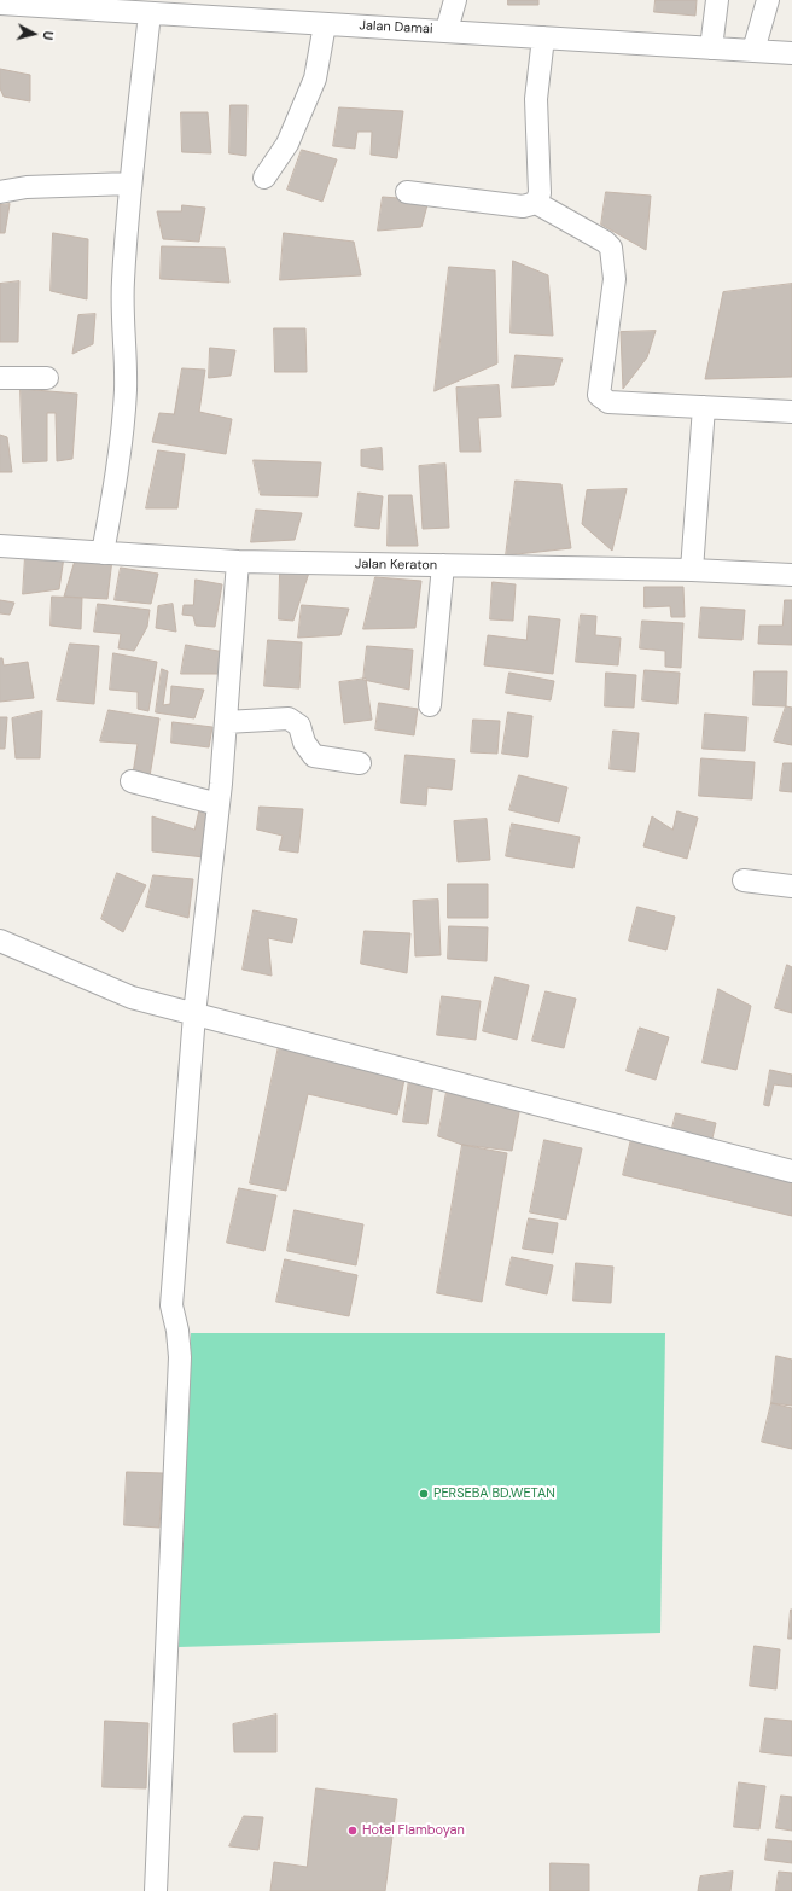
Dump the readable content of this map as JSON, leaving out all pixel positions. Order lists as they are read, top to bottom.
{
  "streets": {
    "street": ["Jalan Damai", "Jalan Keraton"]
  },
  "places": ["PERSEBA BD.WETAN", "Hotel Flamboyan"],
  "north": "right"
}
